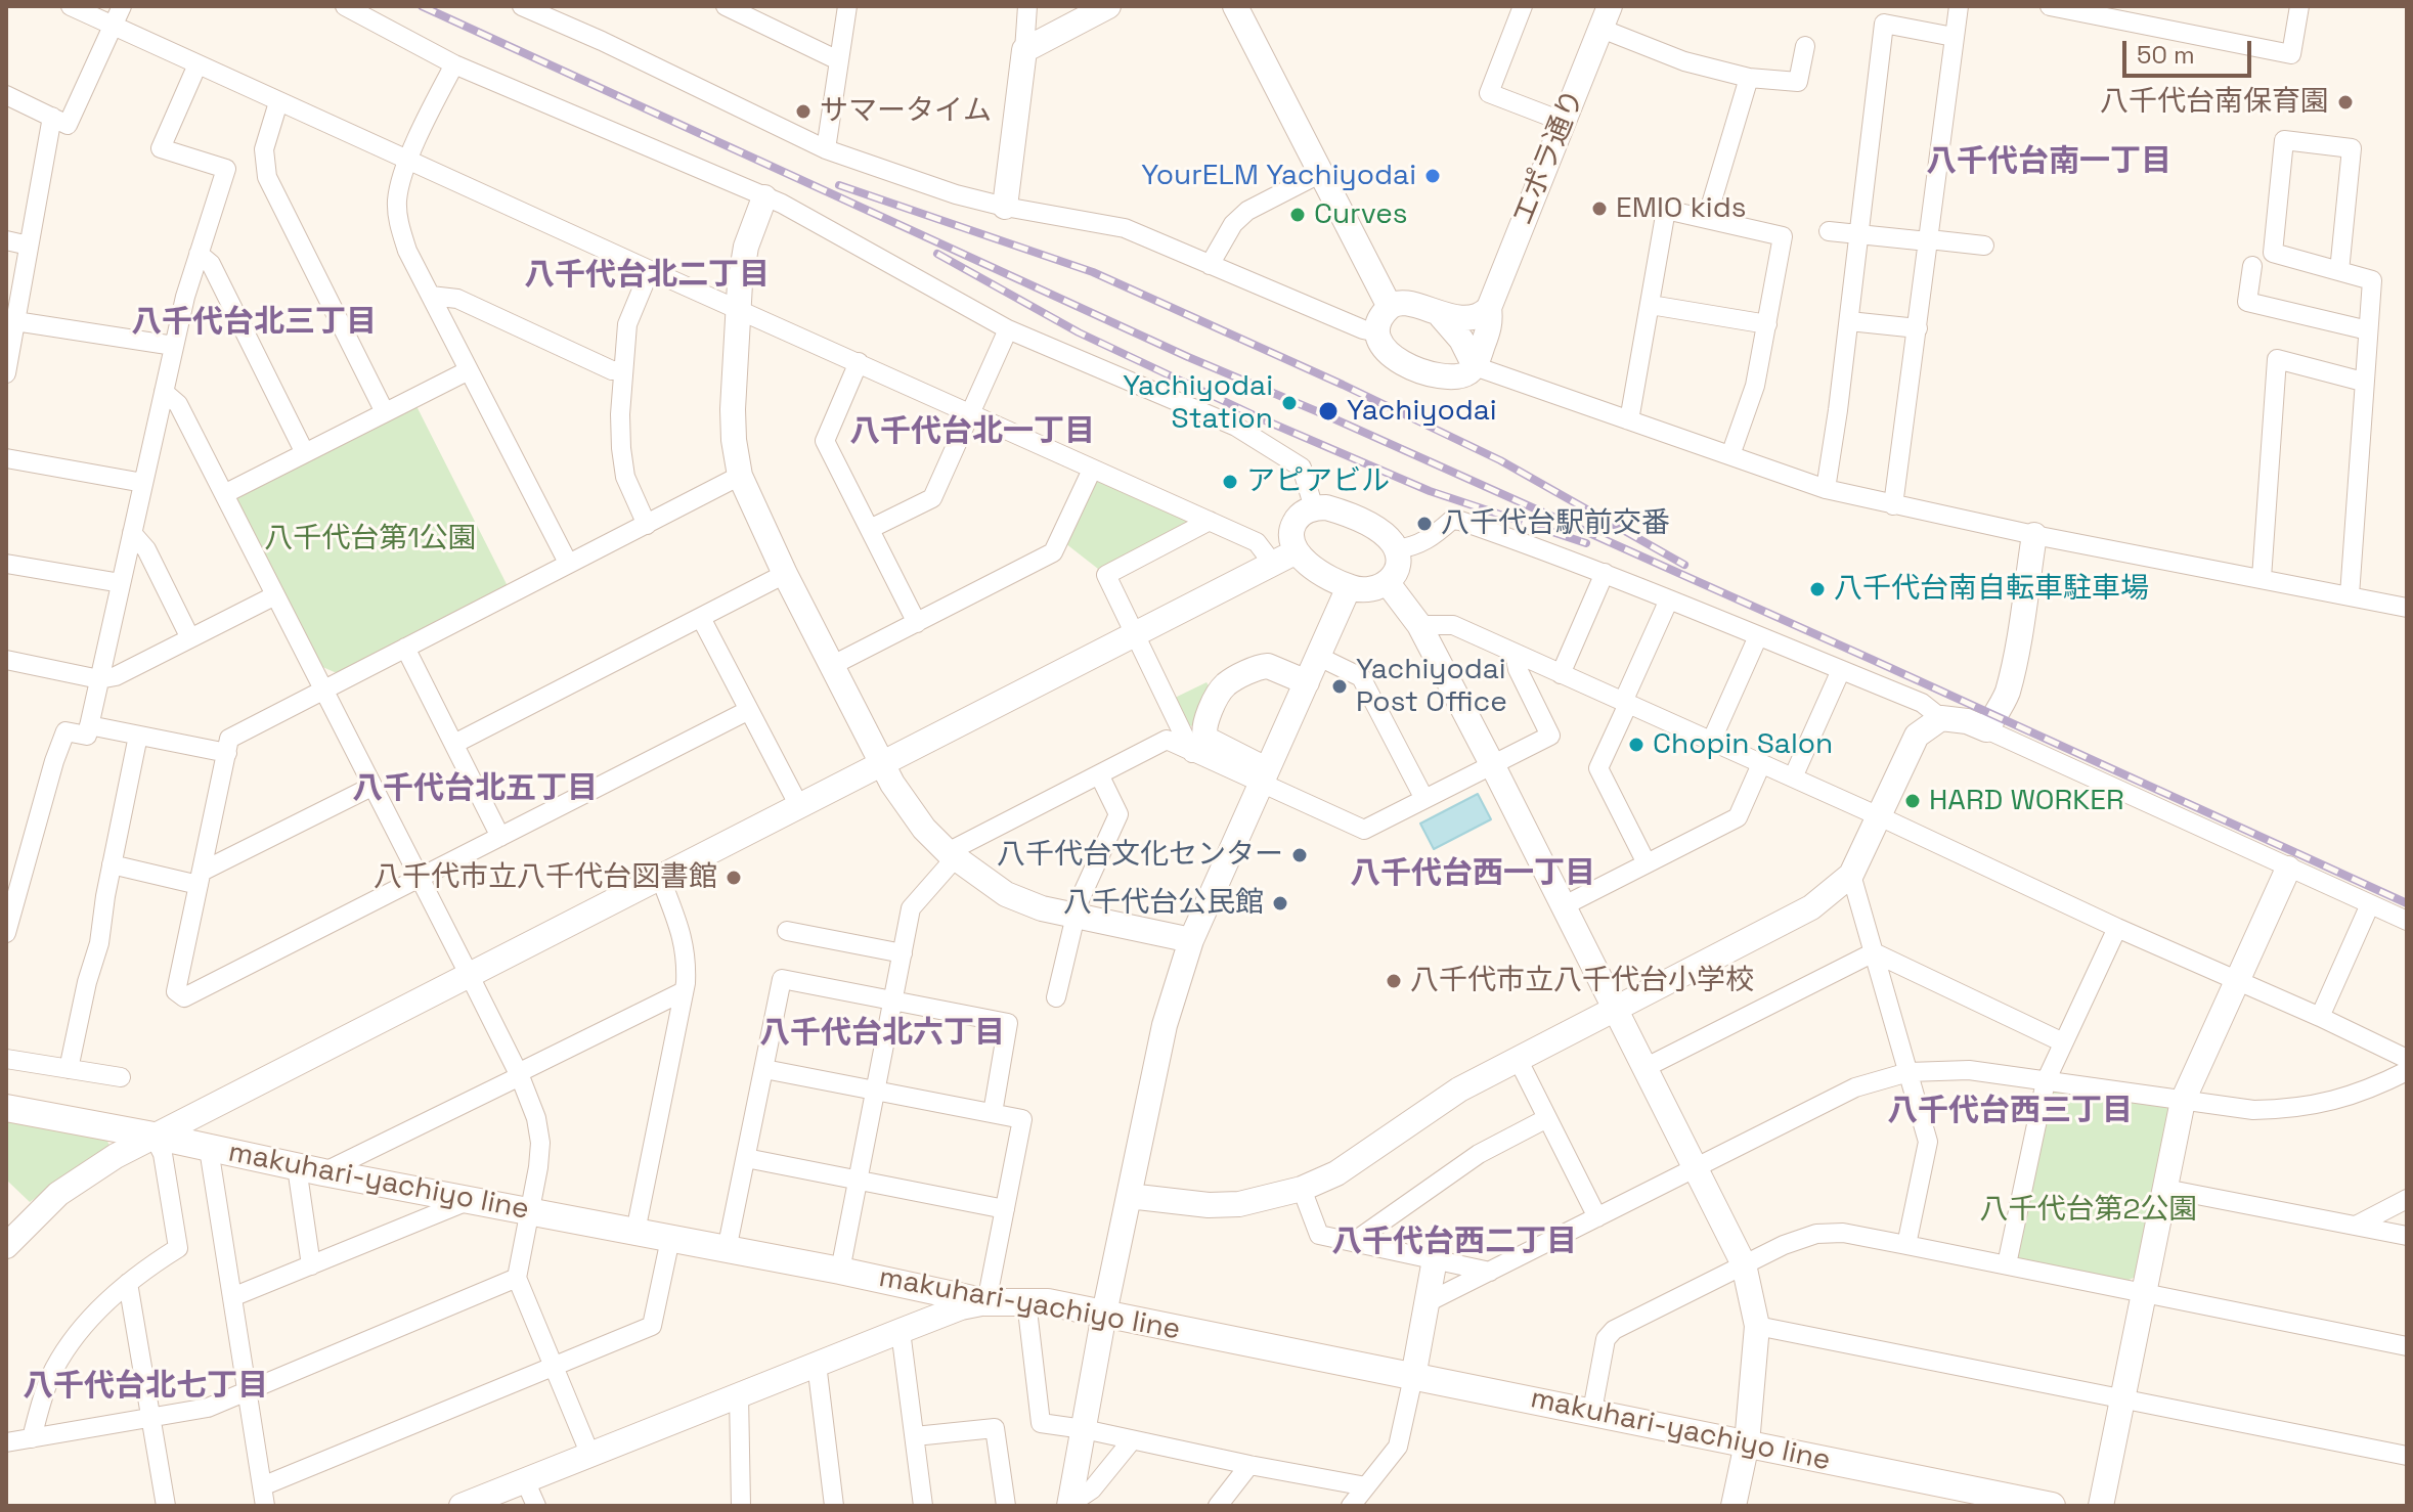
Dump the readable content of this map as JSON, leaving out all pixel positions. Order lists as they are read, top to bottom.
{
  "streets": {
    "main road": ["makuhari-yachiyo line"],
    "street": ["エポラ通り"]
  },
  "districts": [
    "八千代台南一丁目",
    "八千代台北二丁目",
    "八千代台北三丁目",
    "八千代台北一丁目",
    "八千代台北五丁目",
    "八千代台西一丁目",
    "八千代台北六丁目",
    "八千代台西三丁目",
    "八千代台西二丁目",
    "八千代台北七丁目"
  ],
  "parks": ["八千代台第1公園", "八千代台第2公園"],
  "places": [
    "八千代台南保育園",
    "サマータイム",
    "YourELM Yachiyodai",
    "EMIO kids",
    "Curves",
    "Yachiyodai Station",
    "Yachiyodai",
    "アピアビル",
    "八千代台駅前交番",
    "八千代台南自転車駐車場",
    "Yachiyodai Post Office",
    "Chopin Salon",
    "HARD WORKER",
    "八千代台文化センター",
    "八千代市立八千代台図書館",
    "八千代台公民館",
    "八千代市立八千代台小学校"
  ],
  "scale_bar": "50 m"
}
